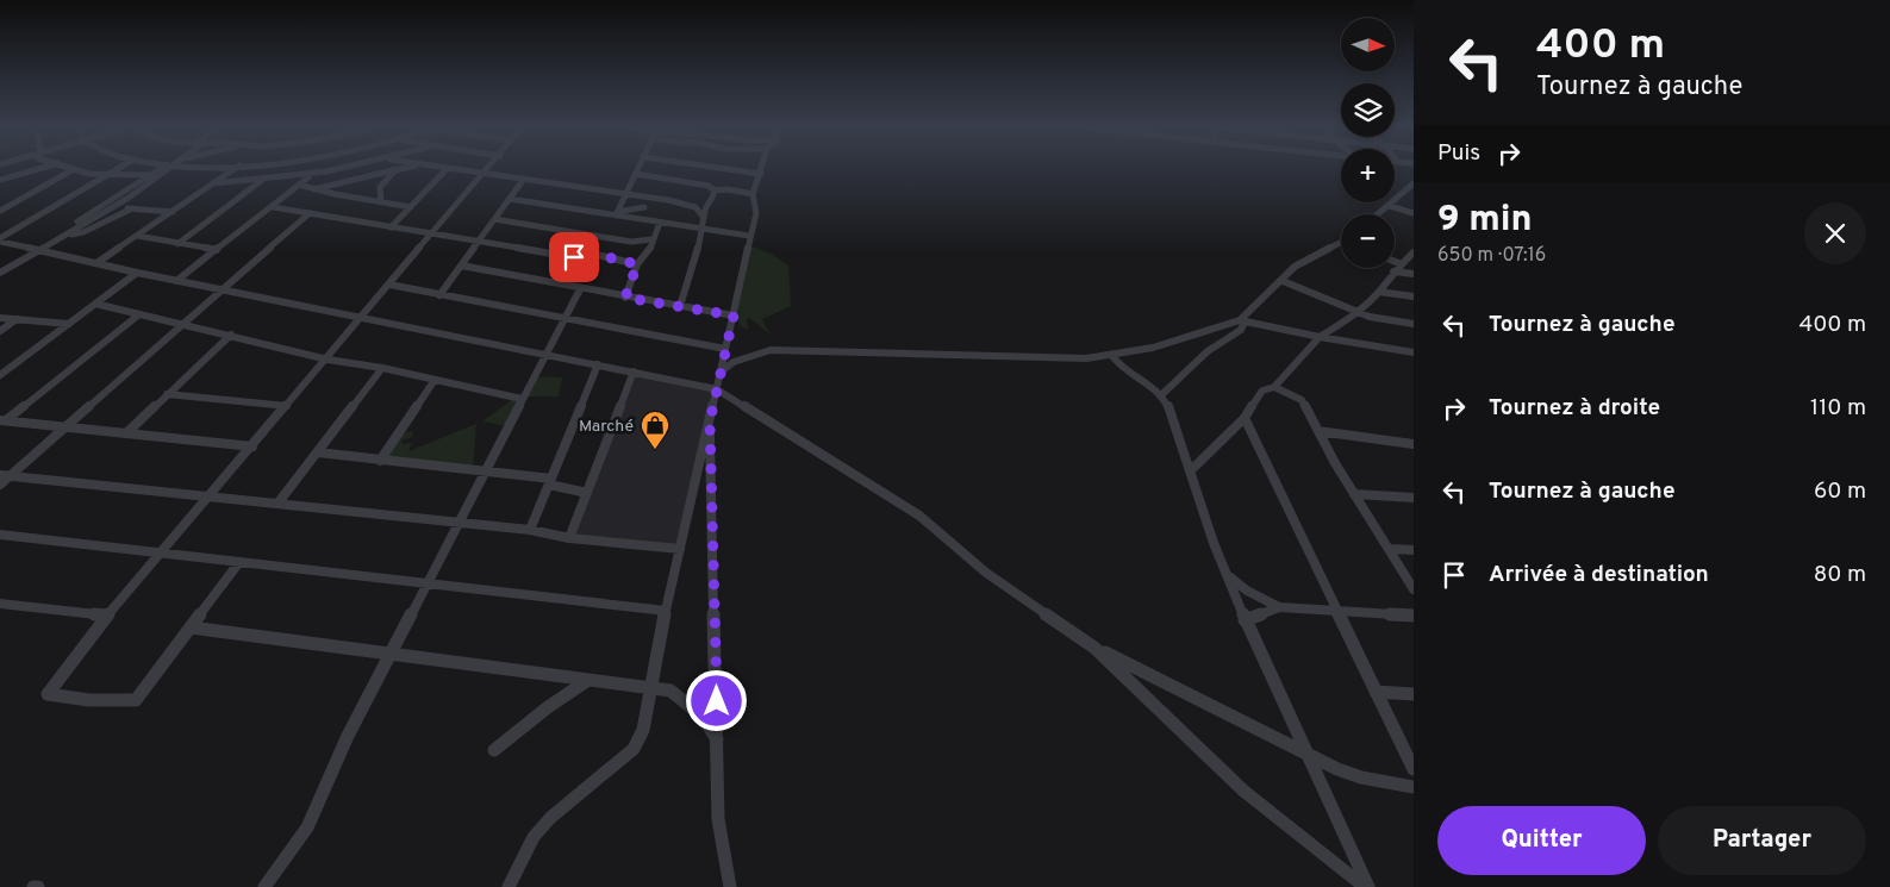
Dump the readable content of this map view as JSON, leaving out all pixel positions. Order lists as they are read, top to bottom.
{
  "places": {
    "shop": ["Marché"]
  },
  "north": "right",
  "page": {
    "turn": ["400 m", "Tournez à gauche"],
    "map_buttons": ["+", "−"],
    "then": "Puis",
    "heading": ["9 min", "650 m · 07:16"],
    "list": [
      {
        "name": "Tournez à gauche",
        "value": "400 m"
      },
      {
        "name": "Tournez à droite",
        "value": "110 m"
      },
      {
        "name": "Tournez à gauche",
        "value": "60 m"
      },
      {
        "name": "Arrivée à destination",
        "value": "80 m"
      }
    ],
    "buttons": ["Quitter", "Partager"]
  }
}
